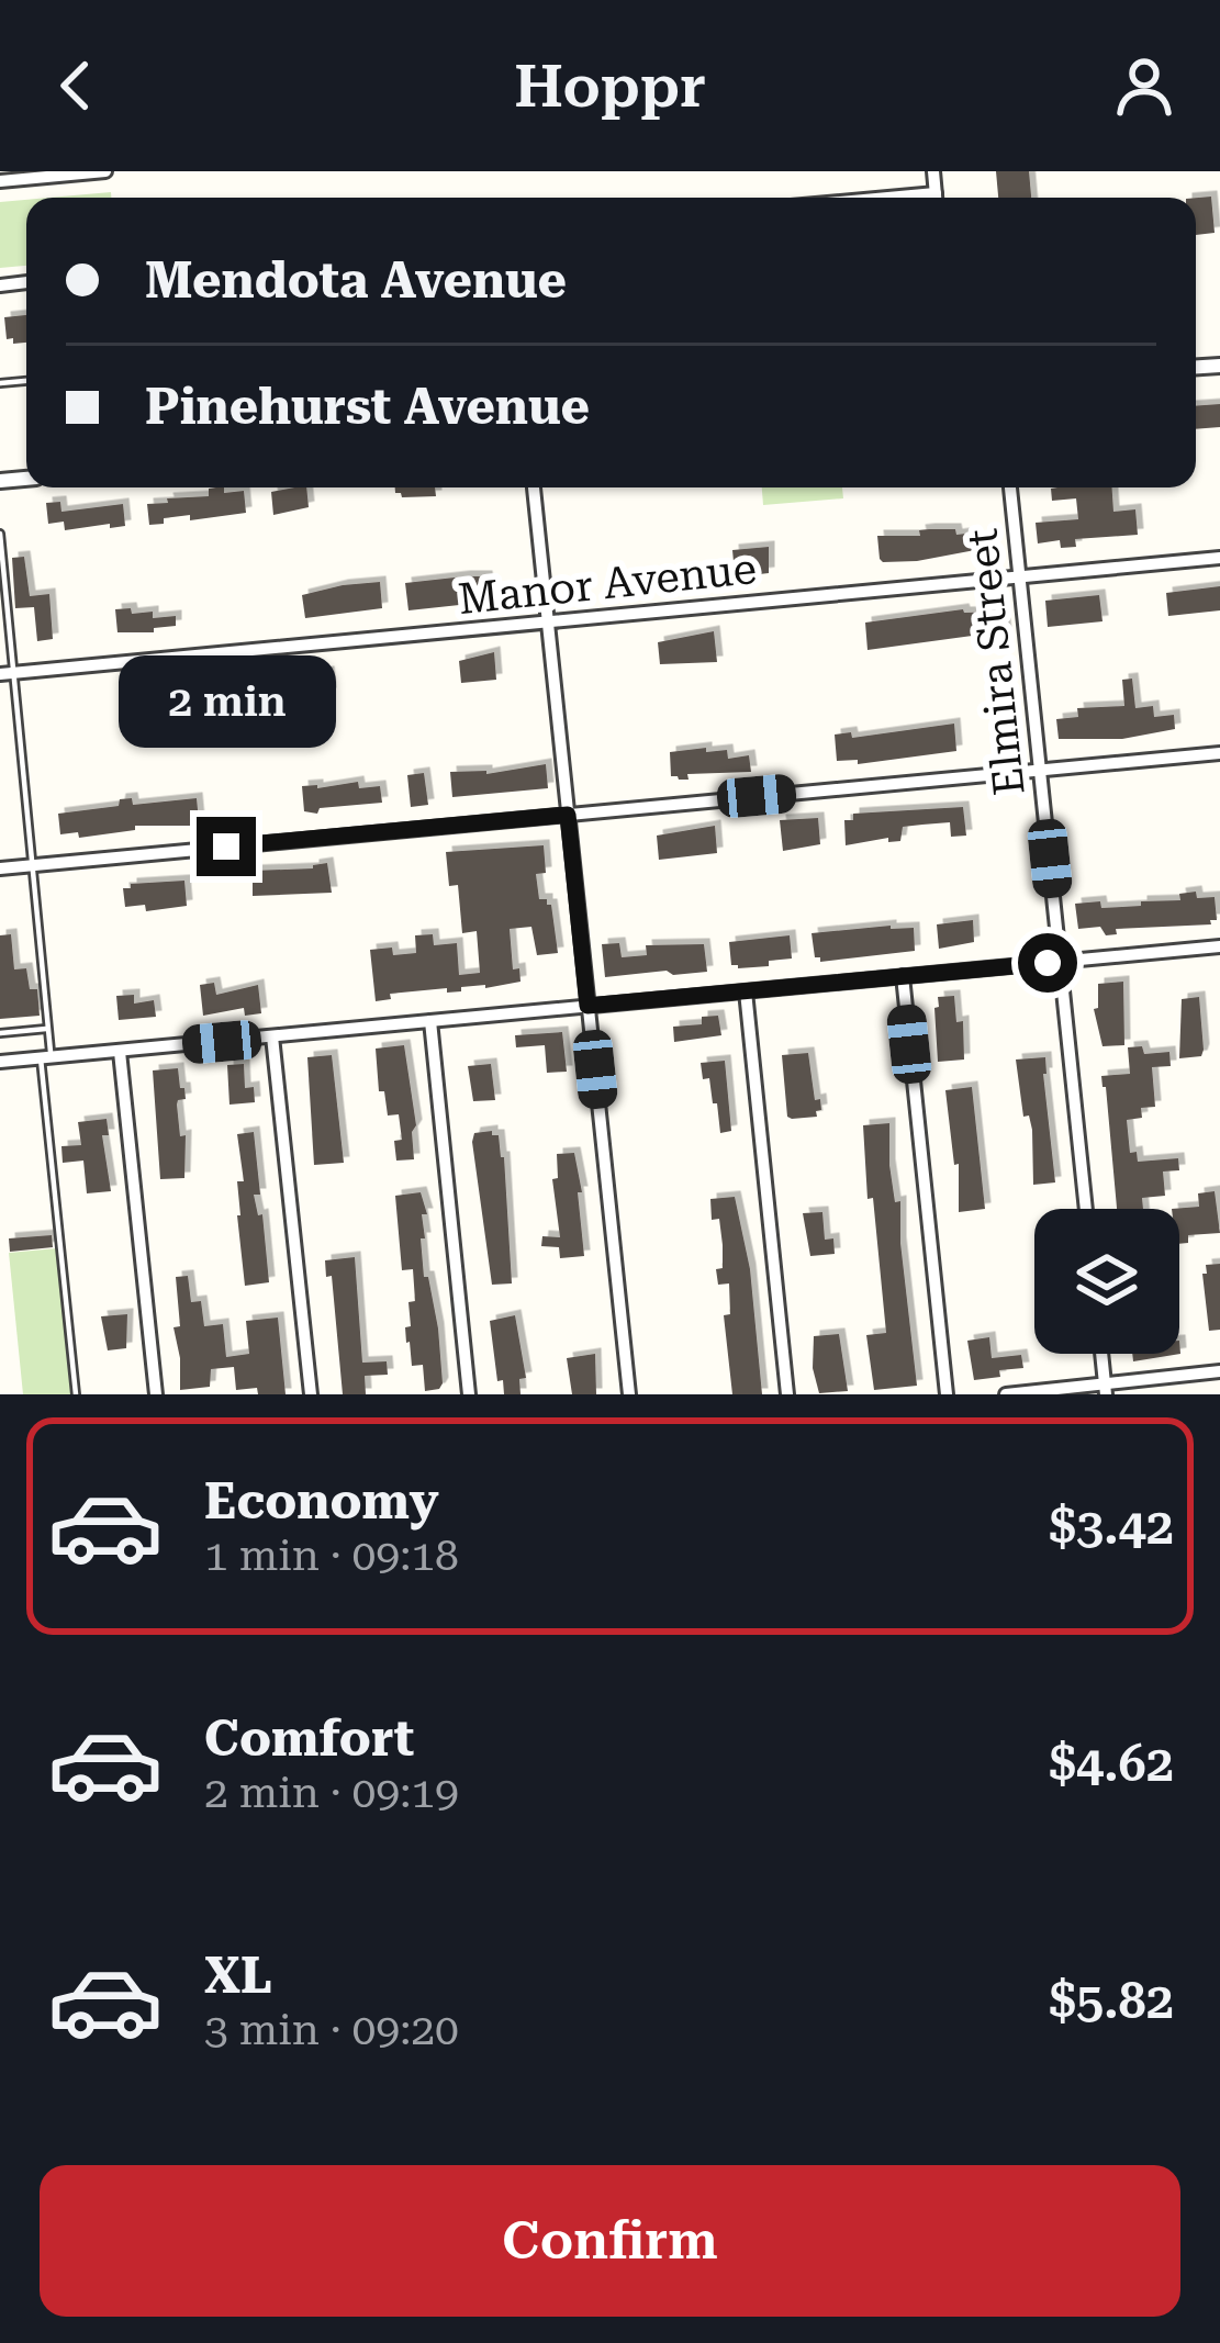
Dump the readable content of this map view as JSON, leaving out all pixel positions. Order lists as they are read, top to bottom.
{
  "streets": {
    "street": ["Manor Avenue", "Elmira Street"]
  },
  "crossings": [
    ["Manor Avenue", "Elmira Street"]
  ],
  "page": {
    "header": "Hoppr",
    "banner": ["Mendota Avenue", "Pinehurst Avenue"],
    "bubble": "2 min",
    "list": [
      {
        "name": "Economy",
        "note": "1 min · 09:18",
        "value": "$3.42"
      },
      {
        "name": "Comfort",
        "note": "2 min · 09:19",
        "value": "$4.62"
      },
      {
        "name": "XL",
        "note": "3 min · 09:20",
        "value": "$5.82"
      }
    ],
    "buttons": "Confirm"
  }
}
